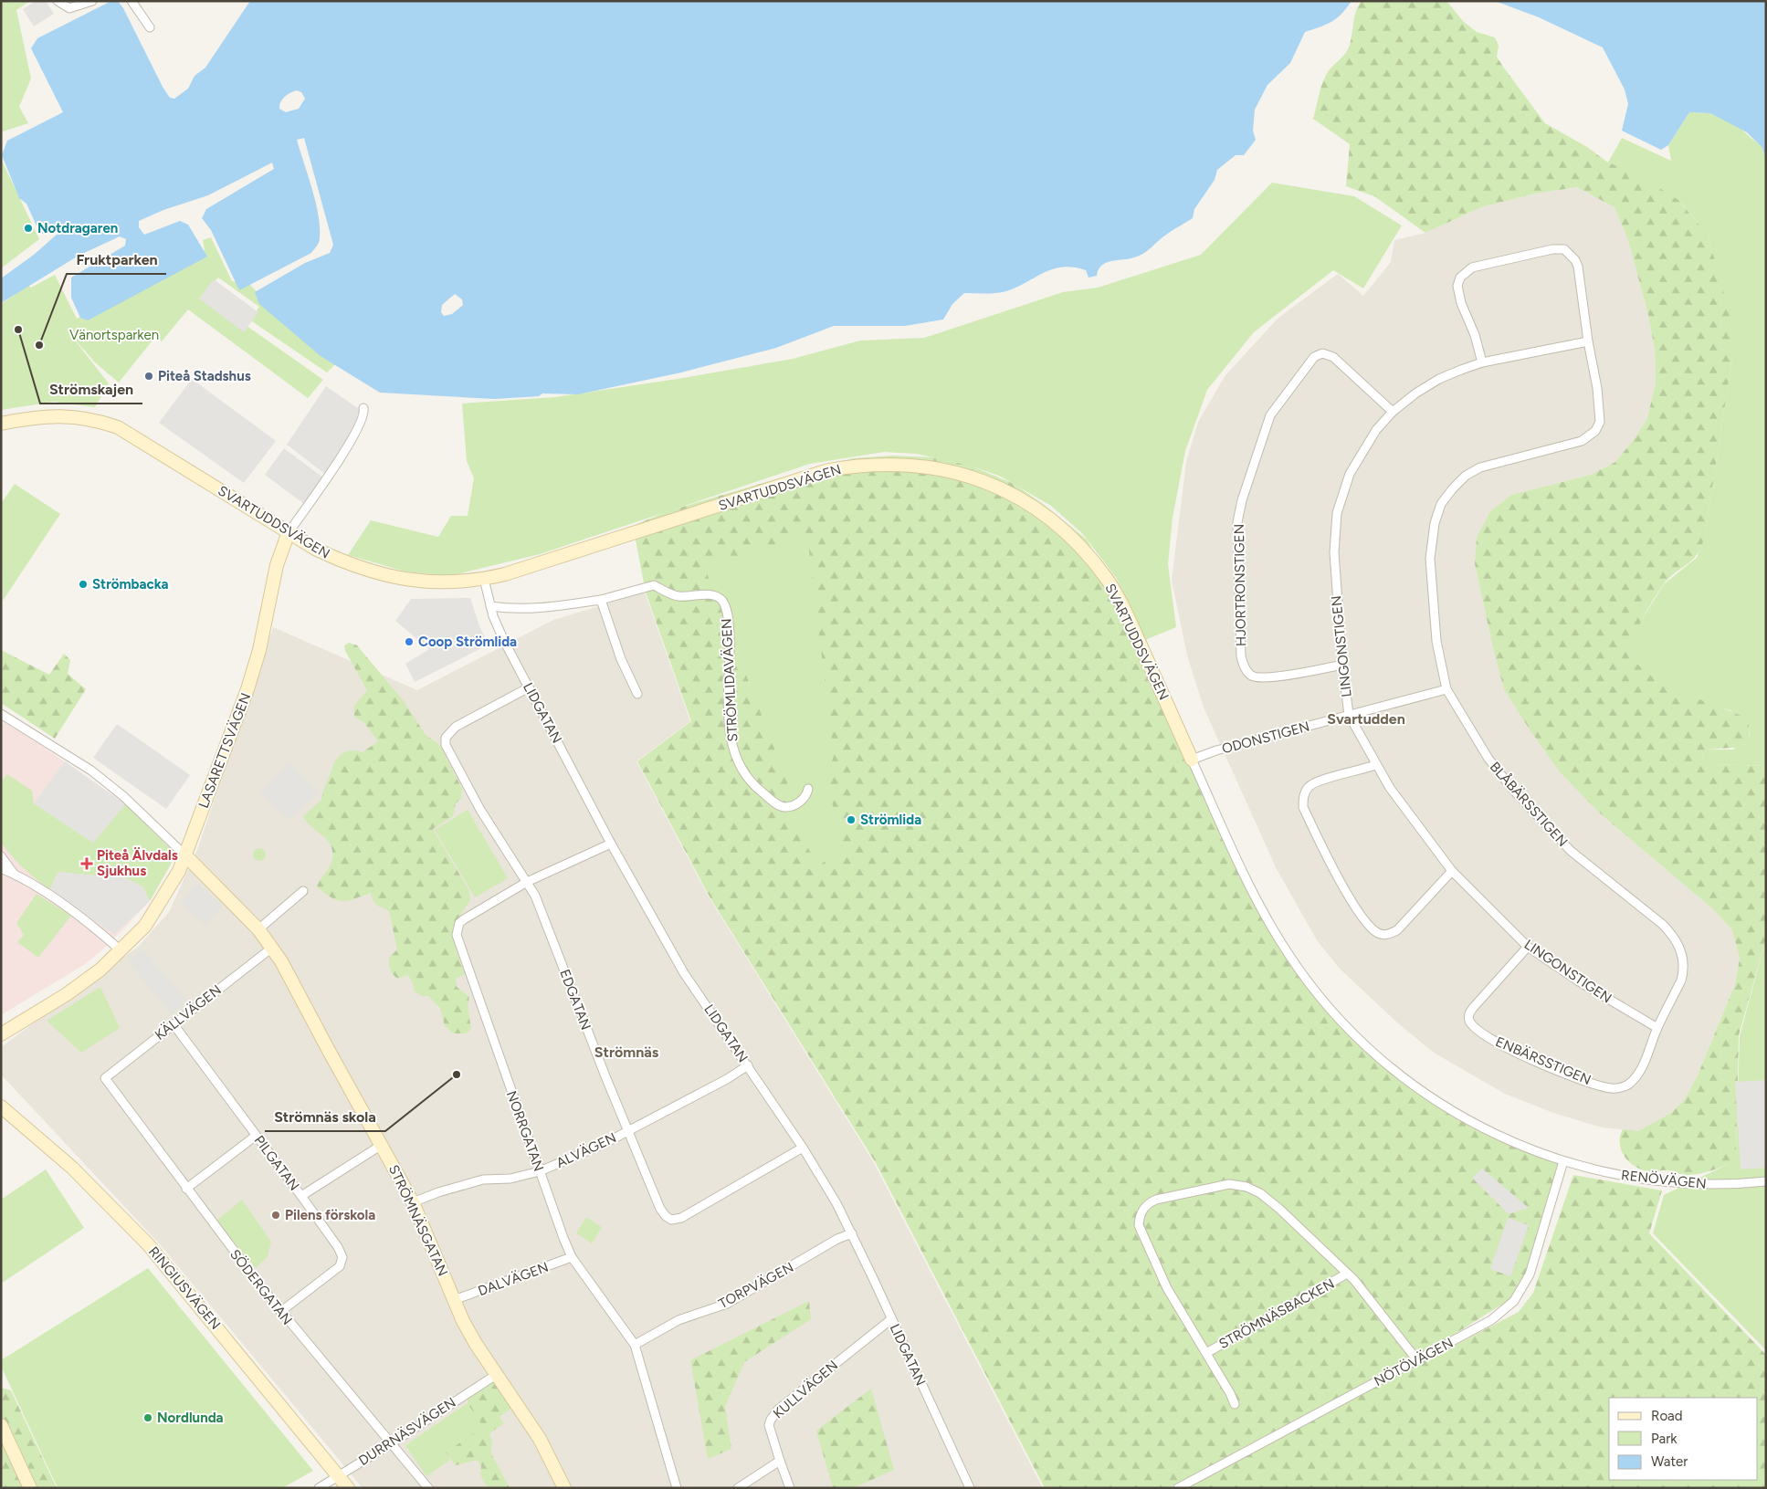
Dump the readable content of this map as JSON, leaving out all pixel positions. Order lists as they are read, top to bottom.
{
  "streets": {
    "street": [
      "SVARTUDDSVÄGEN",
      "HJORTRONSTIGEN",
      "LINGONSTIGEN",
      "STRÖMLIDAVÄGEN",
      "LIDGATAN",
      "ODONSTIGEN",
      "LASARETTSVÄGEN",
      "BLÅBÄRSSTIGEN",
      "EDGATAN",
      "KÄLLVÄGEN",
      "ENBÄRSSTIGEN",
      "NORRGATAN",
      "ALVÄGEN",
      "PILGATAN",
      "RENÖVÄGEN",
      "STRÖMNÄSGATAN",
      "DALVÄGEN",
      "TORPVÄGEN",
      "SÖDERGATAN",
      "RINGIUSVÄGEN",
      "STRÖMNÄSBACKEN",
      "NÖTÖVÄGEN",
      "KULLVÄGEN",
      "DURRNÄSVÄGEN"
    ]
  },
  "crossings": [
    ["SVARTUDDSVÄGEN", "LIDGATAN"],
    ["SVARTUDDSVÄGEN", "ODONSTIGEN"],
    ["SVARTUDDSVÄGEN", "LASARETTSVÄGEN"],
    ["SVARTUDDSVÄGEN", "RENÖVÄGEN"],
    ["SVARTUDDSVÄGEN", "NÖTÖVÄGEN"],
    ["HJORTRONSTIGEN", "LINGONSTIGEN"],
    ["LINGONSTIGEN", "ODONSTIGEN"],
    ["LINGONSTIGEN", "BLÅBÄRSSTIGEN"],
    ["LINGONSTIGEN", "ENBÄRSSTIGEN"],
    ["STRÖMLIDAVÄGEN", "LIDGATAN"],
    ["LIDGATAN", "EDGATAN"],
    ["LIDGATAN", "NORRGATAN"],
    ["LIDGATAN", "ALVÄGEN"],
    ["LIDGATAN", "TORPVÄGEN"],
    ["LIDGATAN", "KULLVÄGEN"],
    ["ODONSTIGEN", "BLÅBÄRSSTIGEN"],
    ["LASARETTSVÄGEN", "STRÖMNÄSGATAN"],
    ["BLÅBÄRSSTIGEN", "ENBÄRSSTIGEN"],
    ["EDGATAN", "NORRGATAN"],
    ["EDGATAN", "ALVÄGEN"],
    ["KÄLLVÄGEN", "PILGATAN"],
    ["KÄLLVÄGEN", "STRÖMNÄSGATAN"],
    ["KÄLLVÄGEN", "SÖDERGATAN"],
    ["NORRGATAN", "ALVÄGEN"],
    ["NORRGATAN", "DALVÄGEN"],
    ["NORRGATAN", "TORPVÄGEN"],
    ["ALVÄGEN", "STRÖMNÄSGATAN"],
    ["PILGATAN", "SÖDERGATAN"],
    ["RENÖVÄGEN", "NÖTÖVÄGEN"],
    ["STRÖMNÄSGATAN", "DALVÄGEN"],
    ["STRÖMNÄSGATAN", "DURRNÄSVÄGEN"],
    ["SÖDERGATAN", "DURRNÄSVÄGEN"],
    ["RINGIUSVÄGEN", "DURRNÄSVÄGEN"],
    ["STRÖMNÄSBACKEN", "NÖTÖVÄGEN"]
  ],
  "districts": ["Svartudden", "Strömnäs"],
  "parks": ["Vänortsparken"],
  "places": {
    "other": [
      "Notdragaren",
      "Strömskajen",
      "Fruktparken",
      "Piteå Stadshus",
      "Strömbacka",
      "Coop Strömlida",
      "Strömlida",
      "Strömnäs skola",
      "Pilens förskola",
      "Nordlunda"
    ],
    "health": ["Piteå Älvdals Sjukhus"]
  },
  "legend": ["Road", "Park", "Water"]
}
